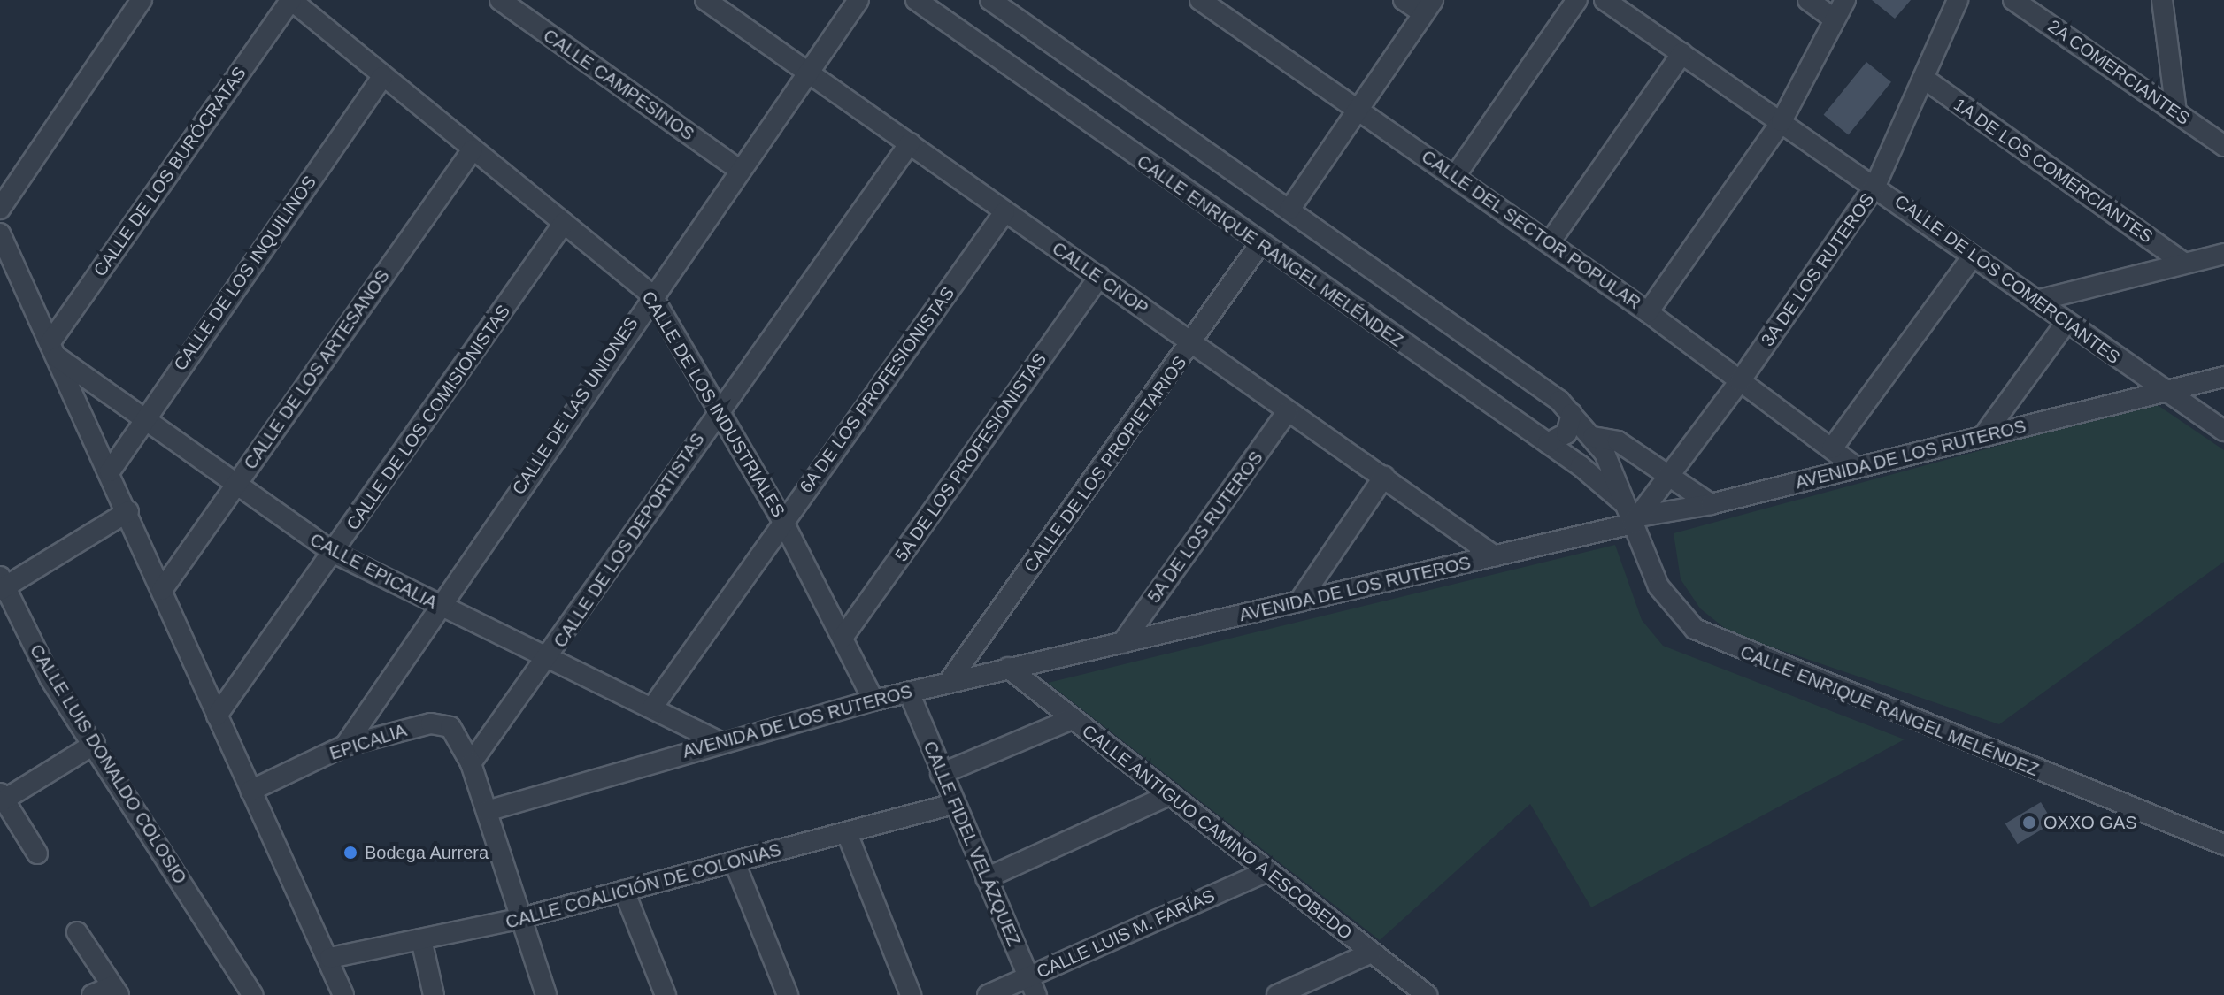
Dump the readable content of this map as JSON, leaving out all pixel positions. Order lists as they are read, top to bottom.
{
  "streets": {
    "street": [
      "2A COMERCIANTES",
      "CALLE CAMPESINOS",
      "1A DE LOS COMERCIANTES",
      "CALLE DE LOS BURÓCRATAS",
      "CALLE DEL SECTOR POPULAR",
      "CALLE ENRIQUE RANGEL MELÉNDEZ",
      "3A DE LOS RUTEROS",
      "CALLE DE LOS INQUILINOS",
      "CALLE CNOP",
      "CALLE DE LOS COMERCIANTES",
      "CALLE DE LOS ARTESANOS",
      "6A DE LOS PROFESIONISTAS",
      "CALLE DE LOS INDUSTRIALES",
      "CALLE DE LAS UNIONES",
      "CALLE DE LOS COMISIONISTAS",
      "AVENIDA DE LOS RUTEROS",
      "5A DE LOS PROFESIONISTAS",
      "CALLE DE LOS PROPIETARIOS",
      "5A DE LOS RUTEROS",
      "CALLE DE LOS DEPORTISTAS",
      "CALLE EPICALIA",
      "EPICALIA",
      "CALLE LUIS DONALDO COLOSIO",
      "CALLE ANTIGUO CAMINO A ESCOBEDO",
      "CALLE FIDEL VELÁZQUEZ",
      "CALLE COALICIÓN DE COLONIAS",
      "CALLE LUIS M. FARÍAS"
    ]
  },
  "crossings": [
    ["CALLE CAMPESINOS", "CALLE DE LAS UNIONES"],
    ["1A DE LOS COMERCIANTES", "3A DE LOS RUTEROS"],
    ["CALLE DE LOS BURÓCRATAS", "CALLE DE LOS INDUSTRIALES"],
    ["CALLE DE LOS BURÓCRATAS", "CALLE EPICALIA"],
    ["CALLE DEL SECTOR POPULAR", "3A DE LOS RUTEROS"],
    ["CALLE DEL SECTOR POPULAR", "AVENIDA DE LOS RUTEROS"],
    ["CALLE ENRIQUE RANGEL MELÉNDEZ", "3A DE LOS RUTEROS"],
    ["CALLE ENRIQUE RANGEL MELÉNDEZ", "AVENIDA DE LOS RUTEROS"],
    ["CALLE ENRIQUE RANGEL MELÉNDEZ", "CALLE DE LOS PROPIETARIOS"],
    ["3A DE LOS RUTEROS", "CALLE DE LOS COMERCIANTES"],
    ["3A DE LOS RUTEROS", "AVENIDA DE LOS RUTEROS"],
    ["CALLE DE LOS INQUILINOS", "CALLE DE LOS INDUSTRIALES"],
    ["CALLE DE LOS INQUILINOS", "CALLE EPICALIA"],
    ["CALLE CNOP", "6A DE LOS PROFESIONISTAS"],
    ["CALLE CNOP", "CALLE DE LAS UNIONES"],
    ["CALLE CNOP", "AVENIDA DE LOS RUTEROS"],
    ["CALLE CNOP", "5A DE LOS PROFESIONISTAS"],
    ["CALLE CNOP", "CALLE DE LOS PROPIETARIOS"],
    ["CALLE CNOP", "5A DE LOS RUTEROS"],
    ["CALLE CNOP", "CALLE DE LOS DEPORTISTAS"],
    ["CALLE DE LOS COMERCIANTES", "AVENIDA DE LOS RUTEROS"],
    ["CALLE DE LOS ARTESANOS", "CALLE DE LOS INDUSTRIALES"],
    ["CALLE DE LOS ARTESANOS", "CALLE EPICALIA"],
    ["6A DE LOS PROFESIONISTAS", "CALLE DE LOS INDUSTRIALES"],
    ["6A DE LOS PROFESIONISTAS", "CALLE EPICALIA"],
    ["CALLE DE LOS INDUSTRIALES", "CALLE DE LAS UNIONES"],
    ["CALLE DE LOS INDUSTRIALES", "CALLE DE LOS COMISIONISTAS"],
    ["CALLE DE LOS INDUSTRIALES", "AVENIDA DE LOS RUTEROS"],
    ["CALLE DE LOS INDUSTRIALES", "5A DE LOS PROFESIONISTAS"],
    ["CALLE DE LOS INDUSTRIALES", "CALLE DE LOS DEPORTISTAS"],
    ["CALLE DE LAS UNIONES", "CALLE EPICALIA"],
    ["CALLE DE LAS UNIONES", "EPICALIA"],
    ["CALLE DE LOS COMISIONISTAS", "CALLE EPICALIA"],
    ["AVENIDA DE LOS RUTEROS", "CALLE DE LOS PROPIETARIOS"],
    ["AVENIDA DE LOS RUTEROS", "5A DE LOS RUTEROS"],
    ["AVENIDA DE LOS RUTEROS", "CALLE EPICALIA"],
    ["AVENIDA DE LOS RUTEROS", "EPICALIA"],
    ["AVENIDA DE LOS RUTEROS", "CALLE ANTIGUO CAMINO A ESCOBEDO"],
    ["AVENIDA DE LOS RUTEROS", "CALLE FIDEL VELÁZQUEZ"],
    ["CALLE DE LOS DEPORTISTAS", "CALLE EPICALIA"],
    ["CALLE DE LOS DEPORTISTAS", "EPICALIA"],
    ["CALLE EPICALIA", "EPICALIA"],
    ["CALLE EPICALIA", "CALLE COALICIÓN DE COLONIAS"],
    ["EPICALIA", "CALLE COALICIÓN DE COLONIAS"],
    ["CALLE ANTIGUO CAMINO A ESCOBEDO", "CALLE LUIS M. FARÍAS"],
    ["CALLE FIDEL VELÁZQUEZ", "CALLE COALICIÓN DE COLONIAS"],
    ["CALLE FIDEL VELÁZQUEZ", "CALLE LUIS M. FARÍAS"]
  ],
  "places": ["OXXO GAS", "Bodega Aurrera"]
}
